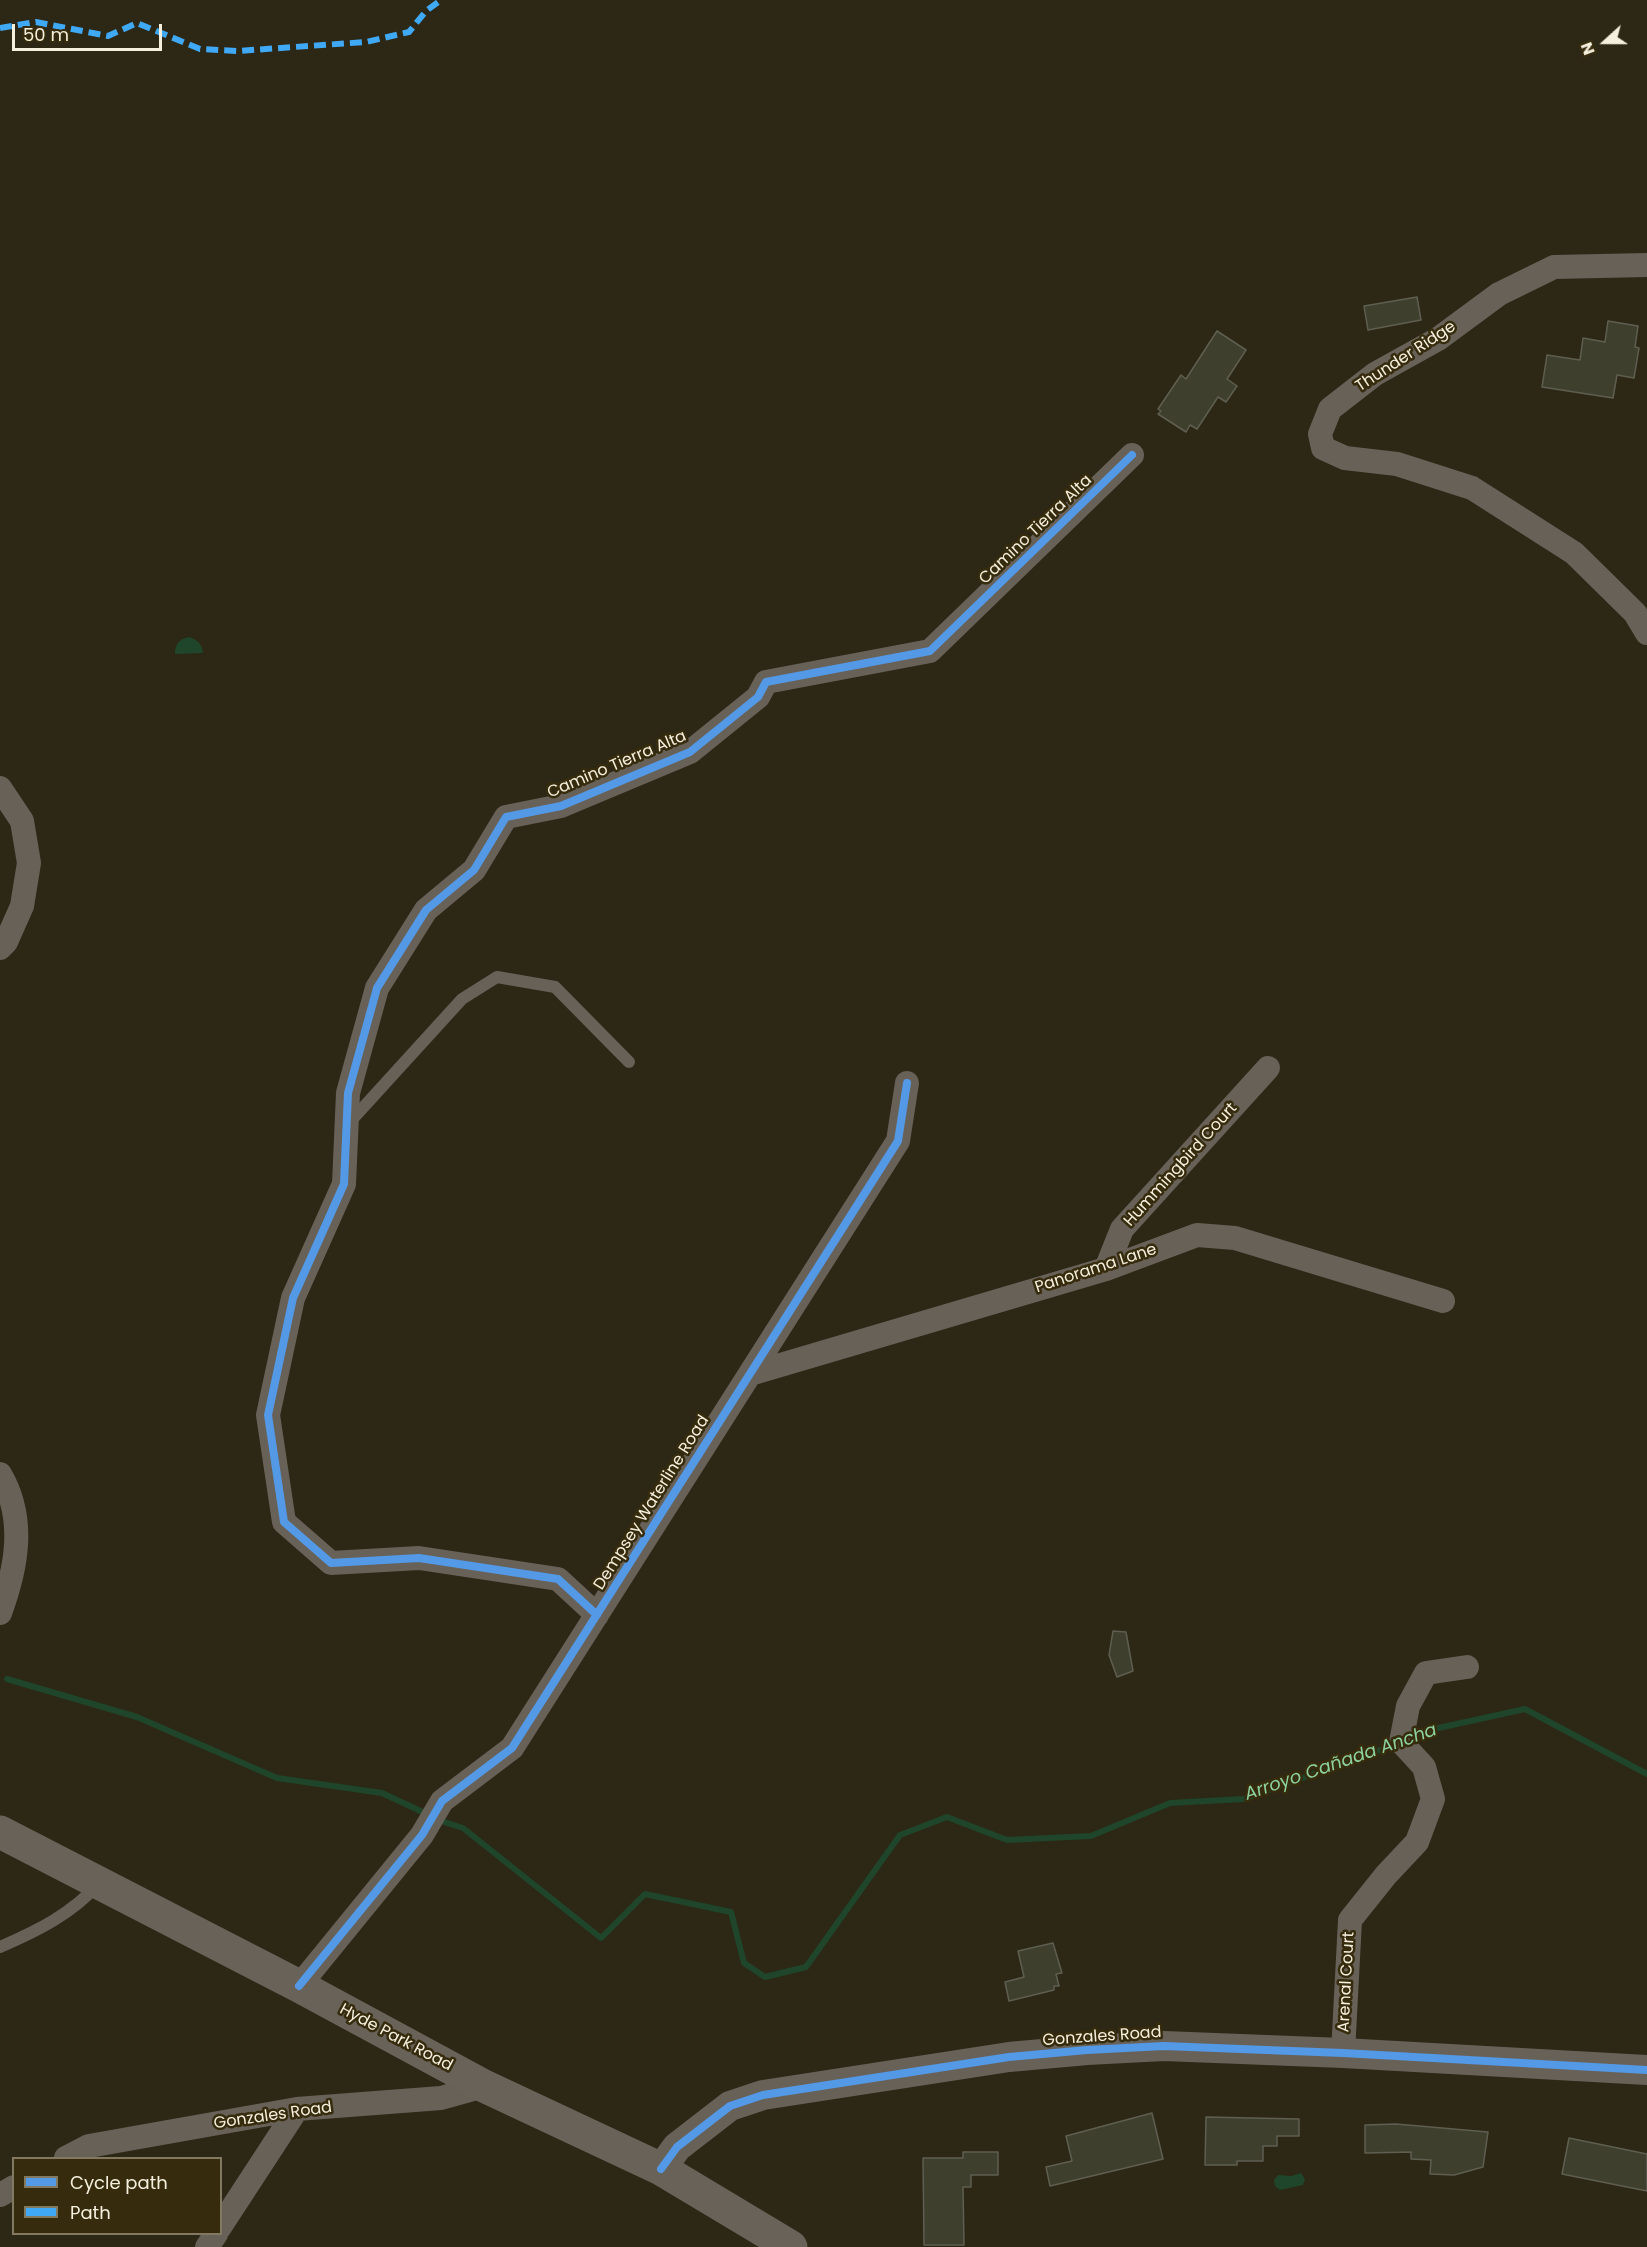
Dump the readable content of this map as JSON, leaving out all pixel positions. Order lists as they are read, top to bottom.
{
  "streets": {
    "main road": ["Hyde Park Road"],
    "street": [
      "Thunder Ridge",
      "Camino Tierra Alta",
      "Hummingbird Court",
      "Panorama Lane",
      "Dempsey Waterline Road",
      "Arenal Court",
      "Gonzales Road"
    ]
  },
  "crossings": [
    ["Camino Tierra Alta", "Dempsey Waterline Road"],
    ["Hummingbird Court", "Panorama Lane"],
    ["Panorama Lane", "Dempsey Waterline Road"],
    ["Dempsey Waterline Road", "Hyde Park Road"],
    ["Arenal Court", "Gonzales Road"],
    ["Gonzales Road", "Hyde Park Road"]
  ],
  "water": ["Arroyo Cañada Ancha"],
  "legend": ["Cycle path", "Path"],
  "scale_bar": "50 m",
  "north": "left"
}
